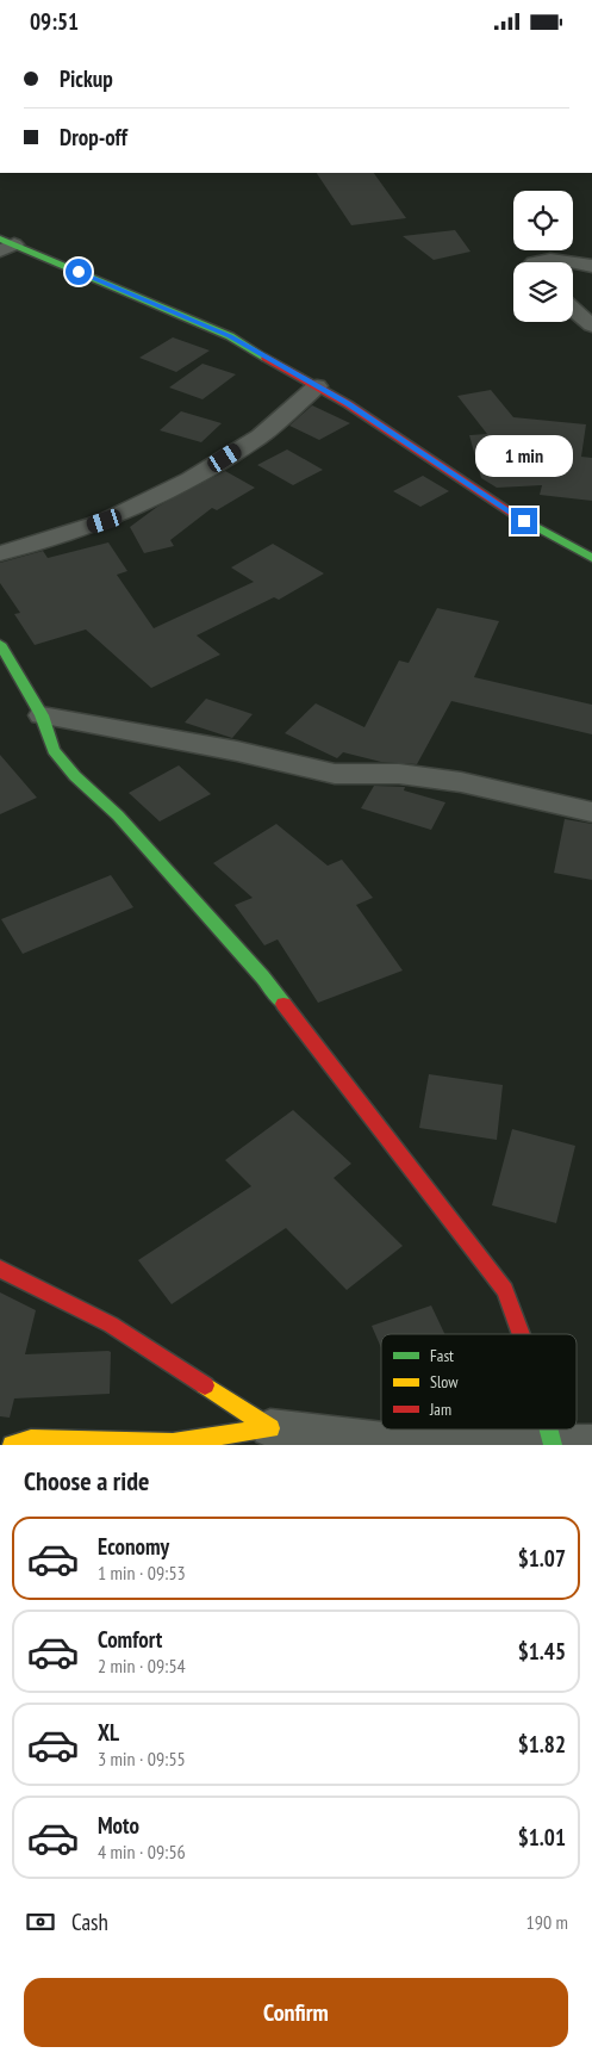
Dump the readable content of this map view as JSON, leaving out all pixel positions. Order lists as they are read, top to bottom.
{
  "legend": ["Fast", "Slow", "Jam"],
  "page": {
    "status": "09:51",
    "banner": ["Pickup", "Drop-off"],
    "bubble": "1 min",
    "heading": "Choose a ride",
    "list": [
      {
        "name": "Economy",
        "note": "1 min · 09:53",
        "value": "$1.07"
      },
      {
        "name": "Comfort",
        "note": "2 min · 09:54",
        "value": "$1.45"
      },
      {
        "name": "XL",
        "note": "3 min · 09:55",
        "value": "$1.82"
      },
      {
        "name": "Moto",
        "note": "4 min · 09:56",
        "value": "$1.01"
      }
    ],
    "pay": ["Cash", "190 m"],
    "buttons": "Confirm"
  }
}
